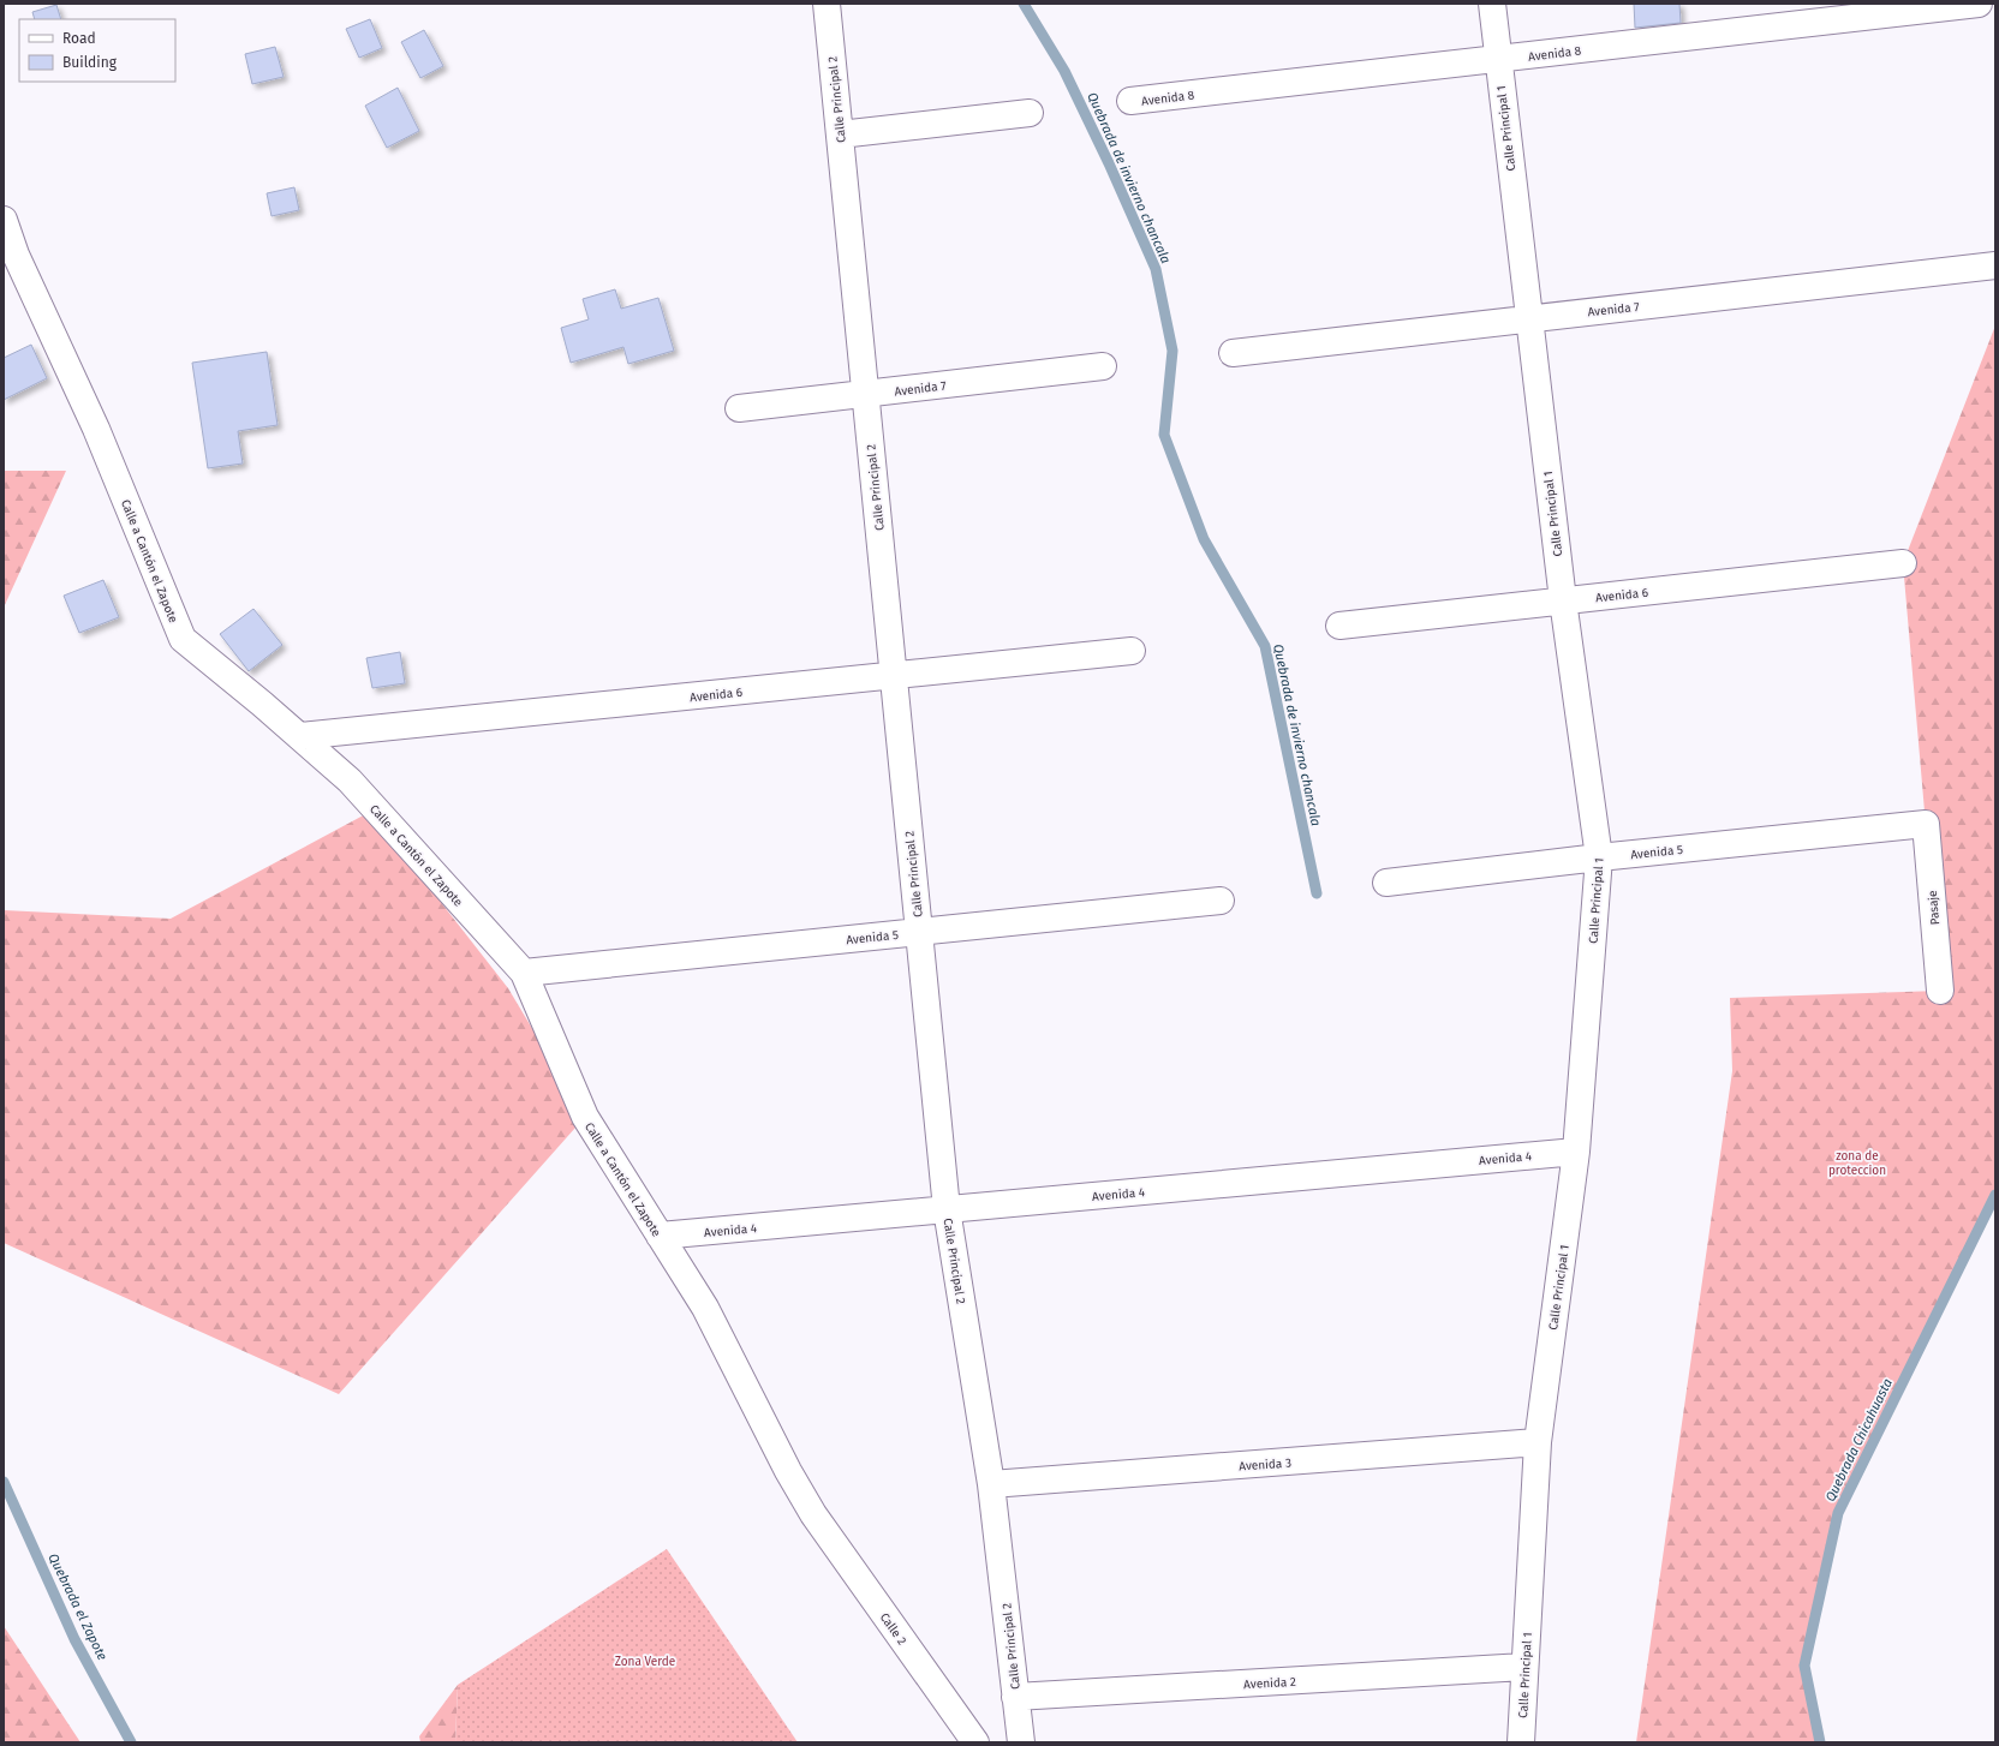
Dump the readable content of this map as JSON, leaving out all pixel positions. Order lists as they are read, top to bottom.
{
  "streets": {
    "street": [
      "Avenida 8",
      "Calle Principal 2",
      "Calle Principal 1",
      "Avenida 7",
      "Calle a Cantón el Zapote",
      "Avenida 6",
      "Avenida 5",
      "Pasaje",
      "Avenida 4",
      "Avenida 3",
      "Calle 2",
      "Avenida 2"
    ]
  },
  "crossings": [
    ["Avenida 8", "Calle Principal 1"],
    ["Calle Principal 2", "Avenida 7"],
    ["Calle Principal 2", "Avenida 6"],
    ["Calle Principal 2", "Avenida 5"],
    ["Calle Principal 2", "Avenida 4"],
    ["Calle Principal 2", "Avenida 3"],
    ["Calle Principal 2", "Avenida 2"],
    ["Calle Principal 1", "Avenida 7"],
    ["Calle Principal 1", "Avenida 6"],
    ["Calle Principal 1", "Avenida 5"],
    ["Calle Principal 1", "Avenida 4"],
    ["Calle Principal 1", "Avenida 3"],
    ["Calle Principal 1", "Avenida 2"],
    ["Calle a Cantón el Zapote", "Avenida 6"],
    ["Calle a Cantón el Zapote", "Avenida 5"],
    ["Calle a Cantón el Zapote", "Avenida 4"],
    ["Calle a Cantón el Zapote", "Calle 2"],
    ["Avenida 5", "Pasaje"]
  ],
  "water": ["Quebrada de invierno chancala", "Quebrada Chicahuasta", "Quebrada el Zapote"],
  "parks": ["zona de proteccion", "Zona Verde"],
  "legend": ["Road", "Building"]
}
